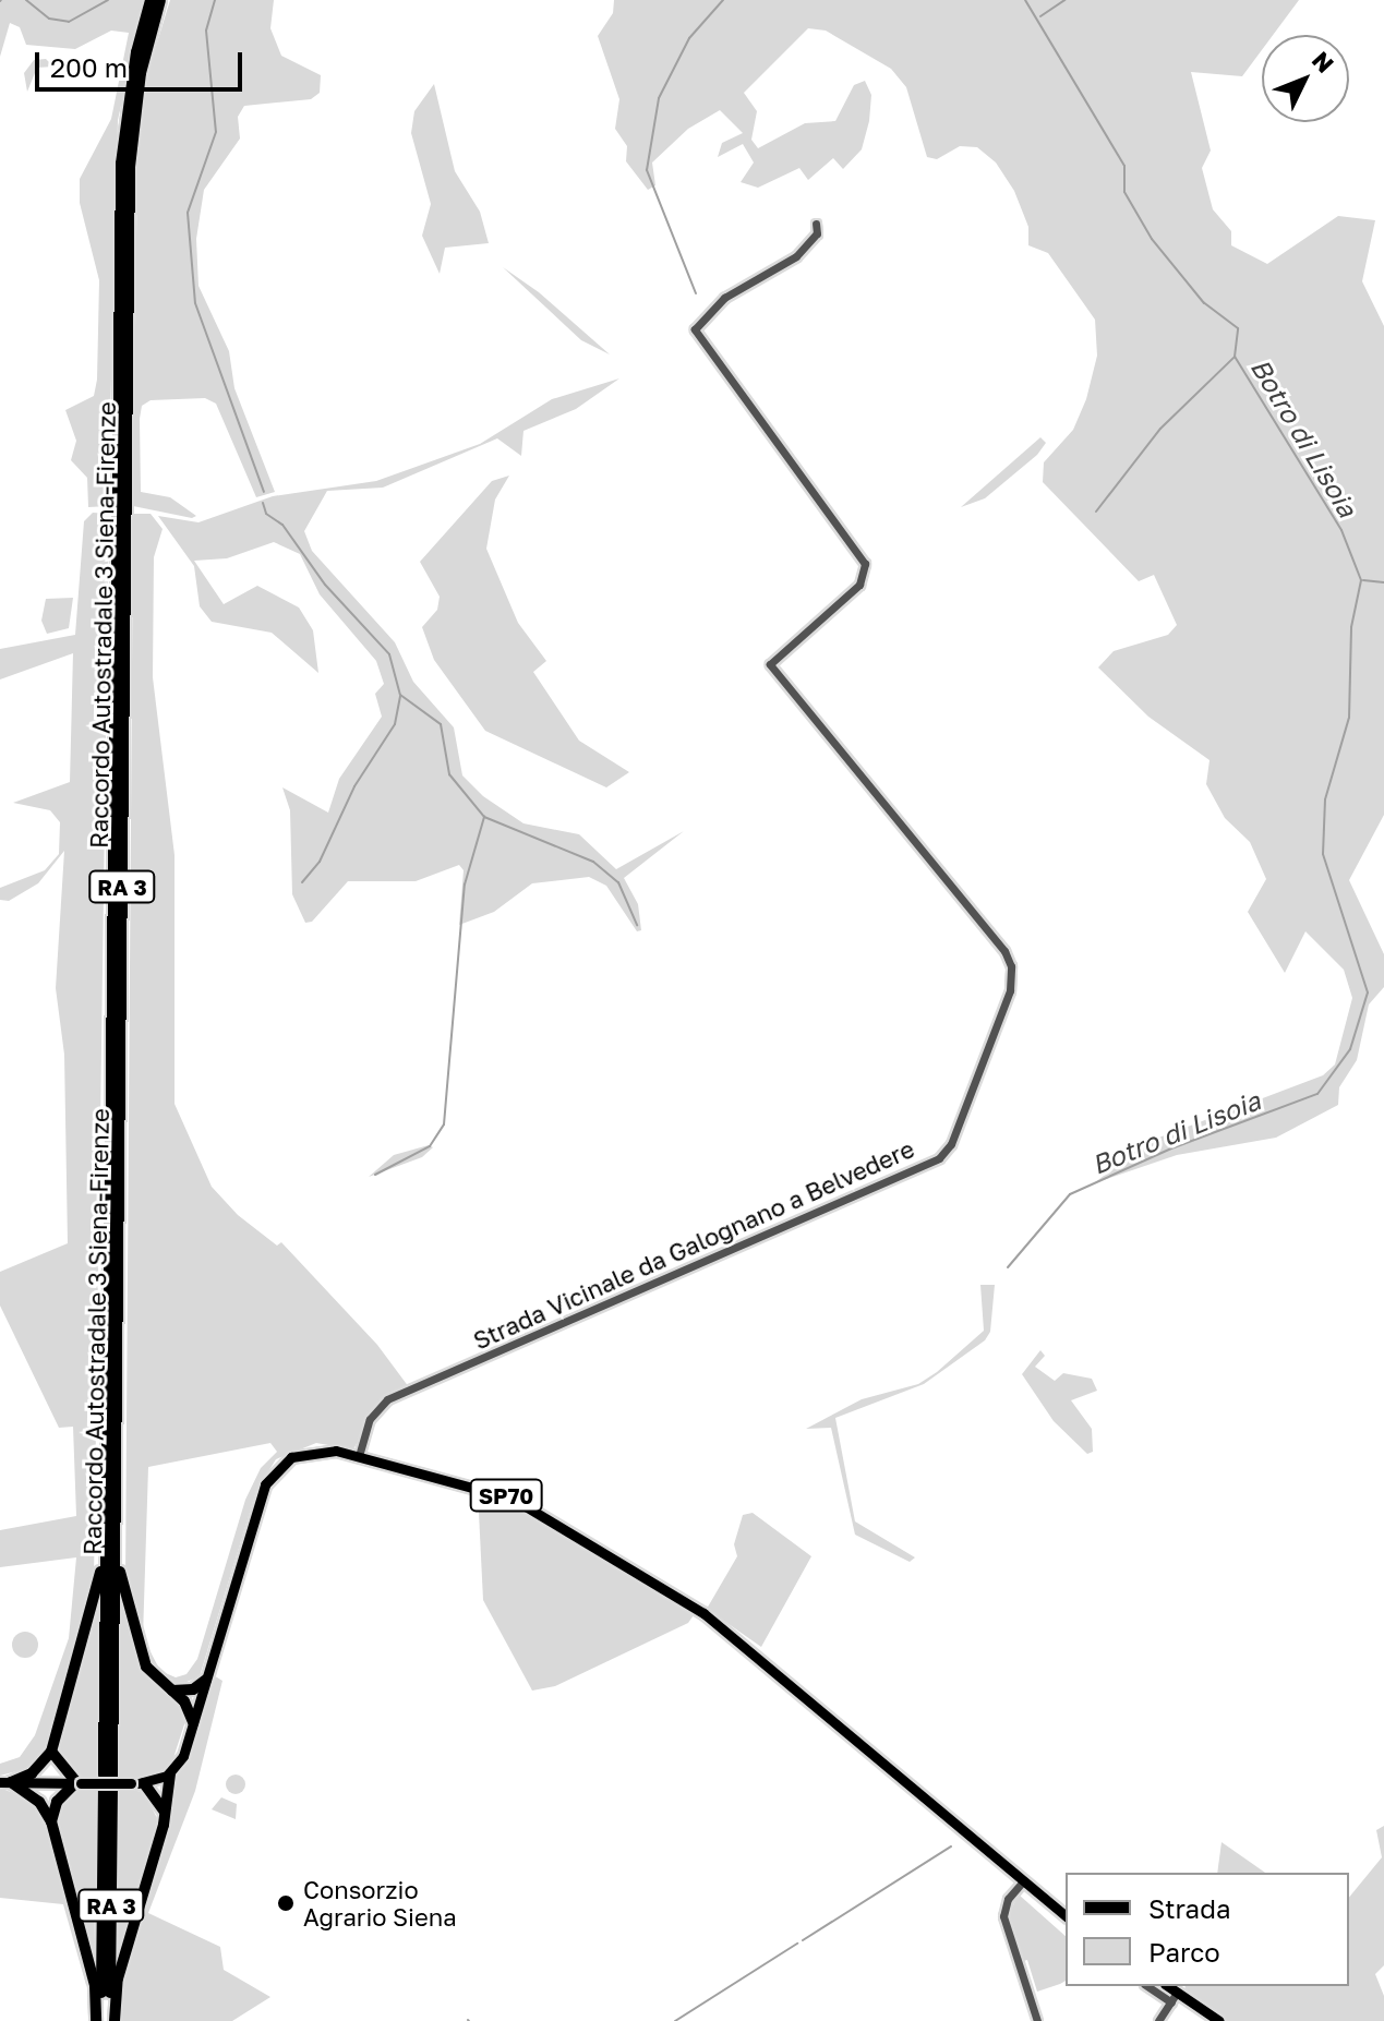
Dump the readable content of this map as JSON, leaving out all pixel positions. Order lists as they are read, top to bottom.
{
  "streets": {
    "highway": ["Raccordo Autostradale 3 Siena-Firenze", "RA 3"],
    "main road": ["SP70"],
    "street": ["Strada Vicinale da Galognano a Belvedere"]
  },
  "crossings": [
    ["Strada Vicinale da Galognano a Belvedere", "SP70"]
  ],
  "water": ["Botro di Lisoia"],
  "places": ["Consorzio Agrario Siena"],
  "legend": ["Strada", "Parco"],
  "scale_bar": "200 m",
  "north": "top right"
}
